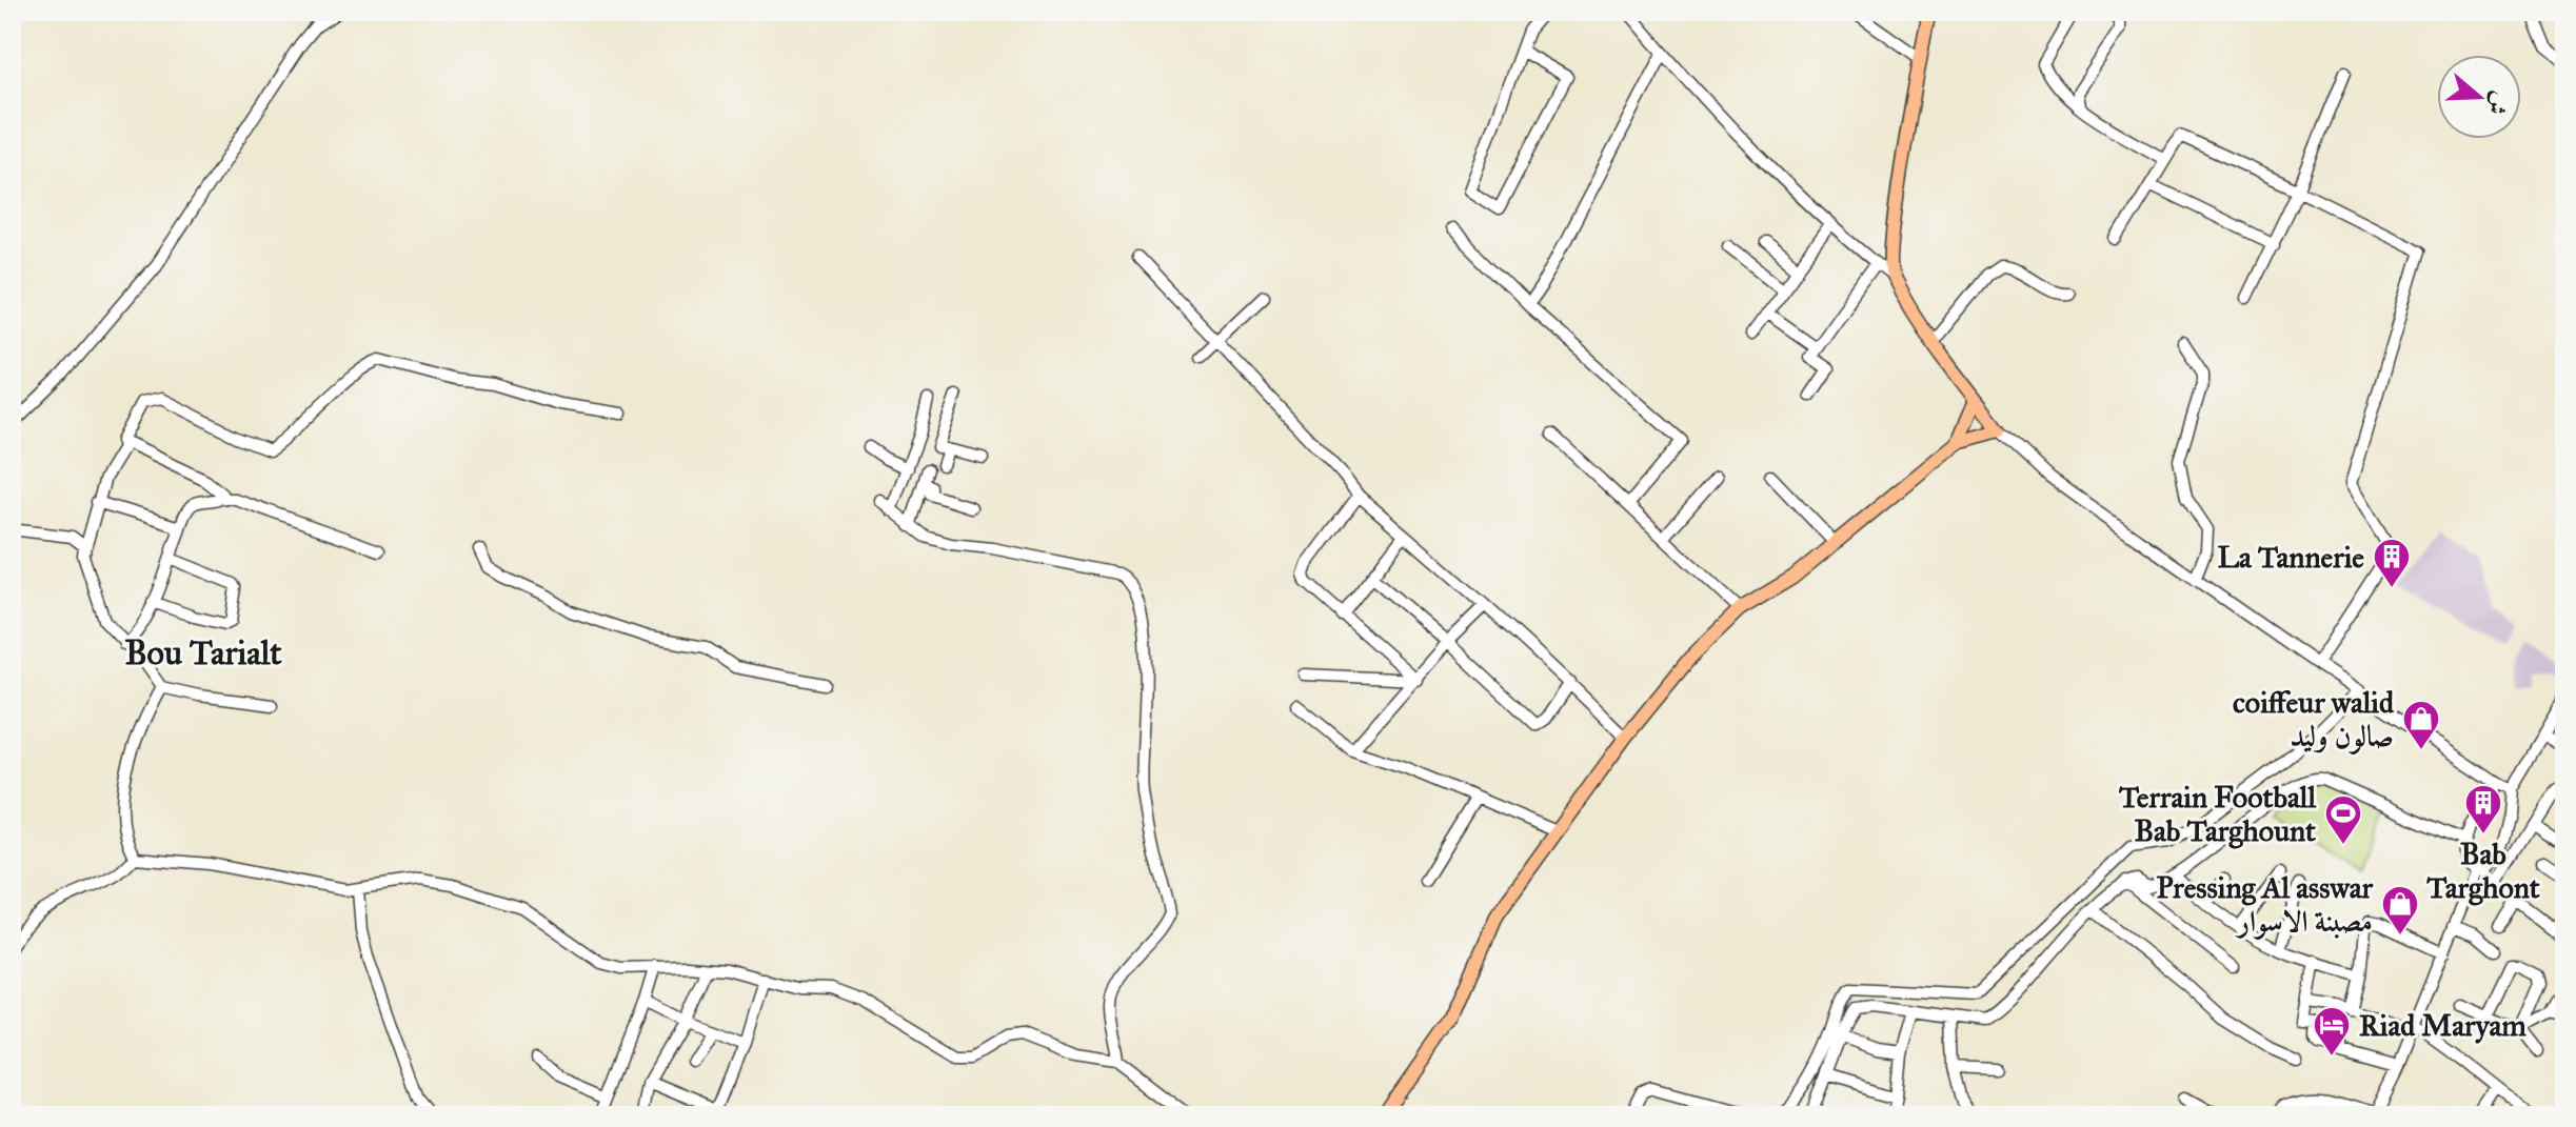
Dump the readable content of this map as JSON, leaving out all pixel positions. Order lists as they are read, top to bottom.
{
  "districts": ["Bou Tarialt"],
  "places": {
    "building": ["La Tannerie", "Bab Targhont"],
    "shop": ["coiffeur walid صالون وليد", "Pressing Al asswar مصبنة الاسوار"],
    "sports": ["Terrain Football Bab Targhount"],
    "hotel": ["Riad Maryam"]
  },
  "north": "right"
}
